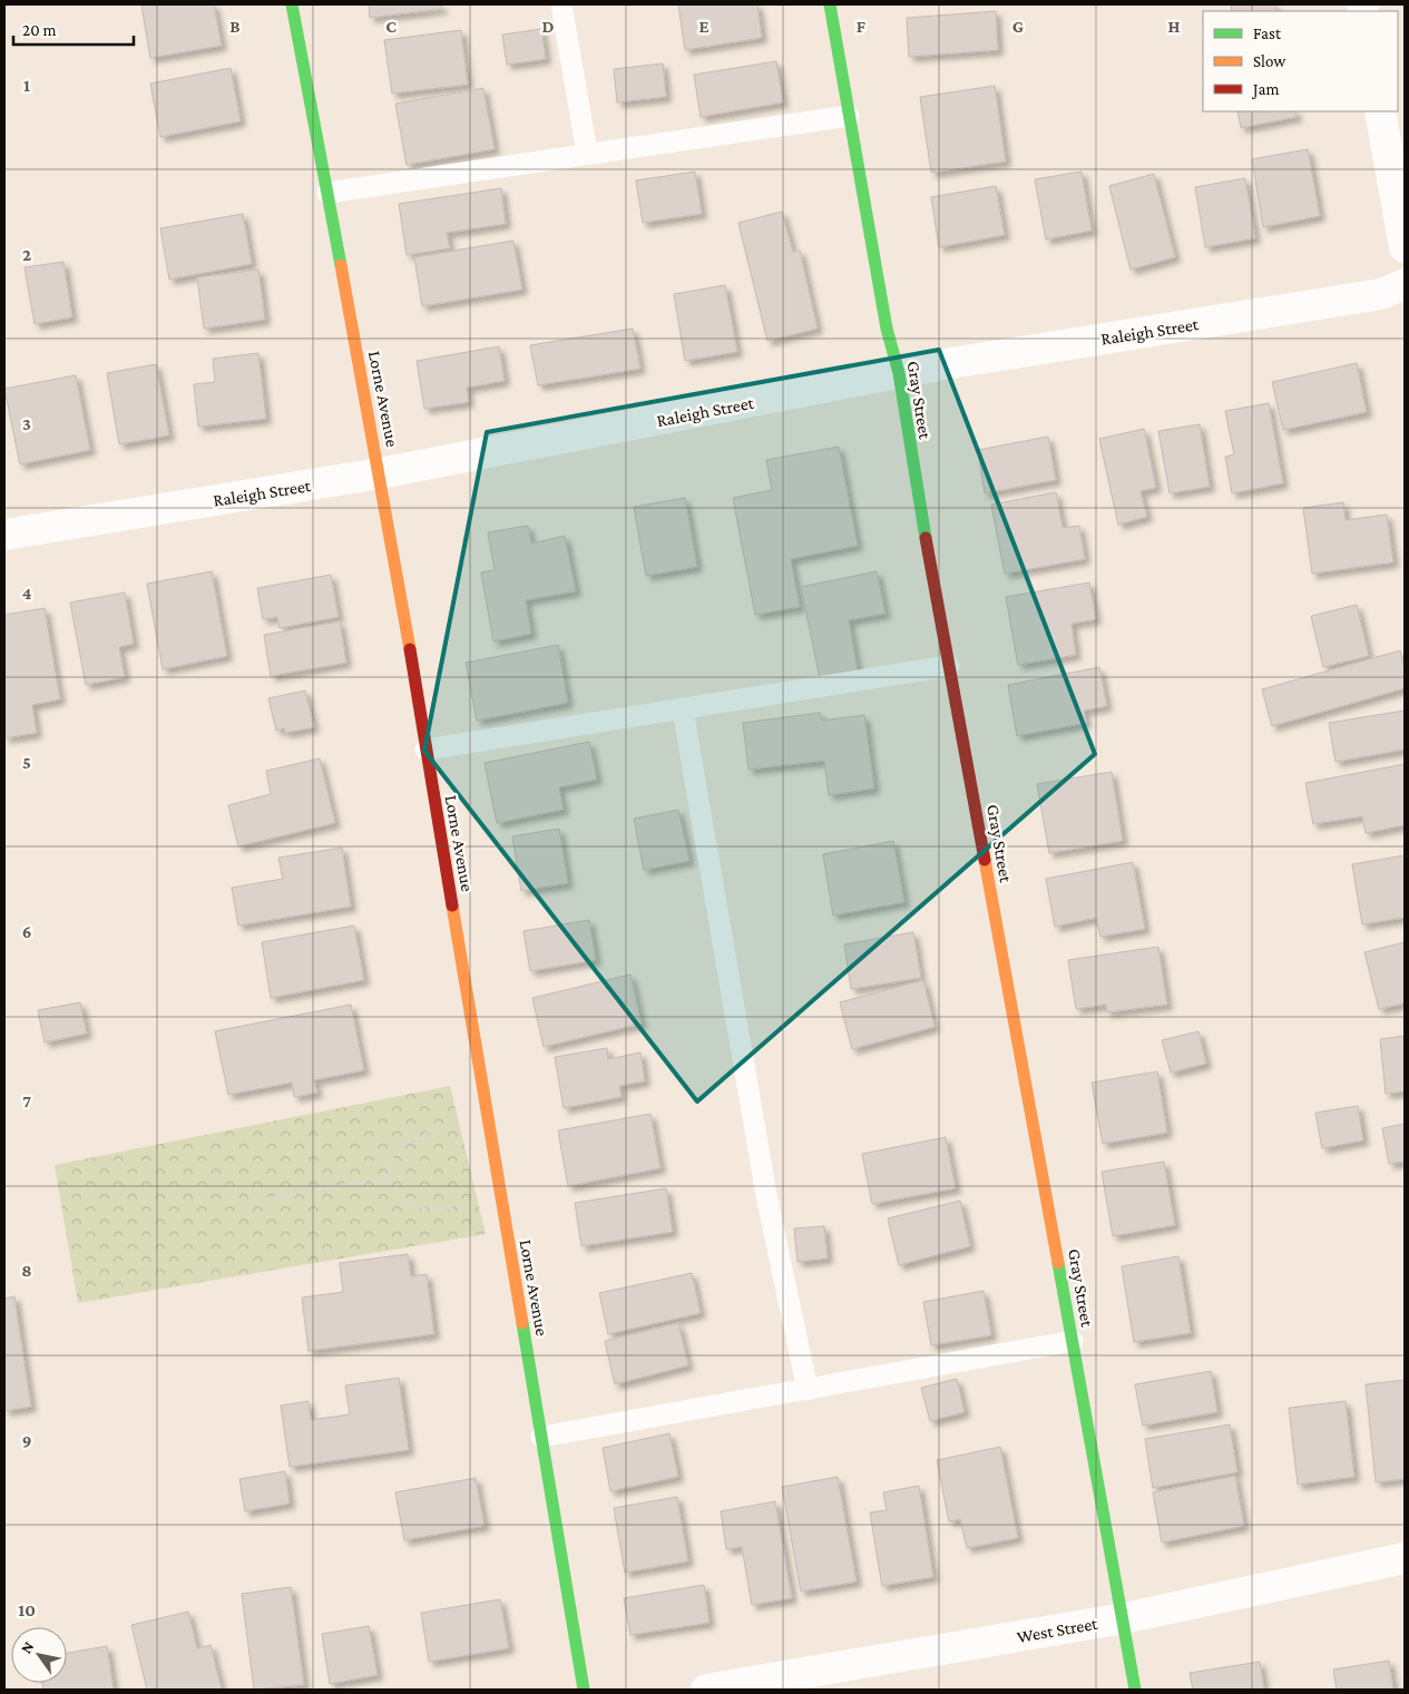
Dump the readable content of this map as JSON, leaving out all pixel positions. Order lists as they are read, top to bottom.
{
  "streets": {
    "street": [
      "Raleigh Street",
      "Lorne Avenue",
      "Gray Street",
      "West Street"
    ]
  },
  "crossings": [
    ["Raleigh Street", "Lorne Avenue"],
    ["Raleigh Street", "Gray Street"],
    ["Gray Street", "West Street"]
  ],
  "legend": ["Fast", "Slow", "Jam"],
  "scale_bar": "20 m",
  "north": "top left",
  "grid": {
    "columns": [
      "B",
      "C",
      "D",
      "E",
      "F",
      "G",
      "H"
    ],
    "rows": [
      "1",
      "2",
      "3",
      "4",
      "5",
      "6",
      "7",
      "8",
      "9",
      "10"
    ]
  }
}
